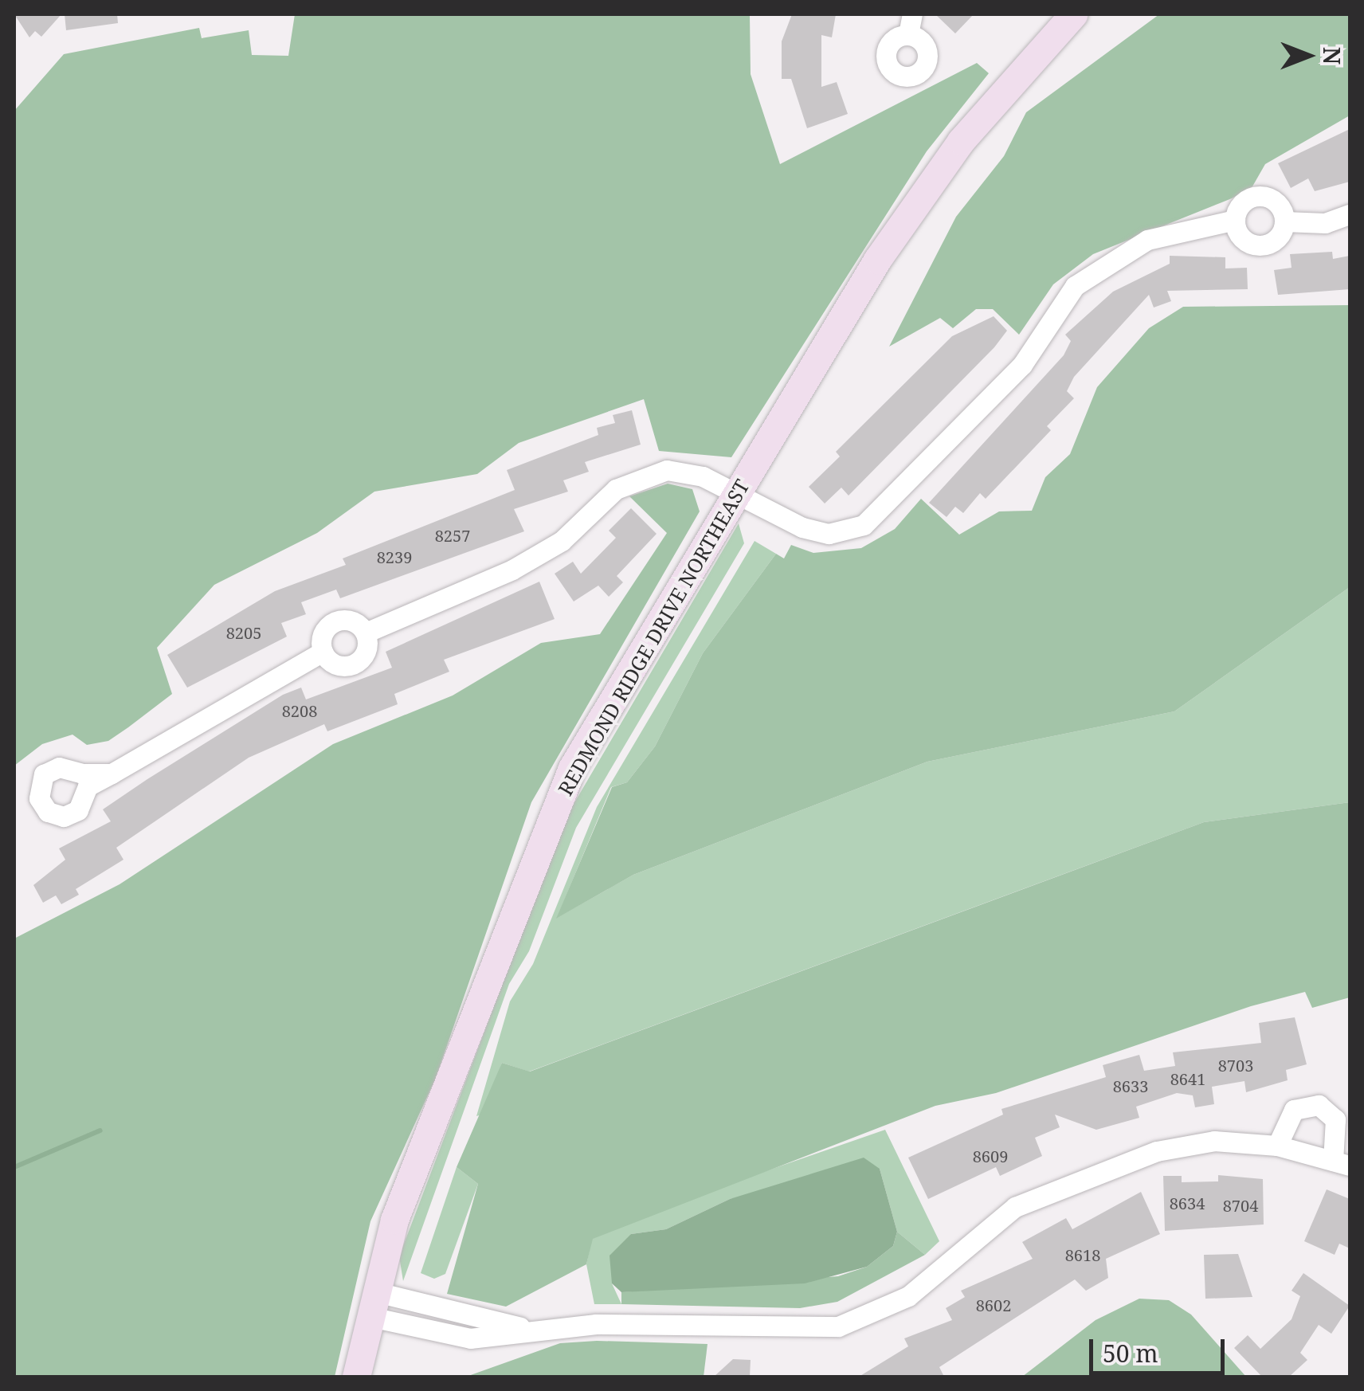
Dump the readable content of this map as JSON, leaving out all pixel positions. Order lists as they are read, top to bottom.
{
  "streets": {
    "street": ["REDMOND RIDGE DRIVE NORTHEAST"]
  },
  "house_numbers": [
    "8257",
    "8239",
    "8205",
    "8208",
    "8703",
    "8641",
    "8633",
    "8609",
    "8634",
    "8704",
    "8618",
    "8602"
  ],
  "scale_bar": "50 m",
  "north": "right"
}
